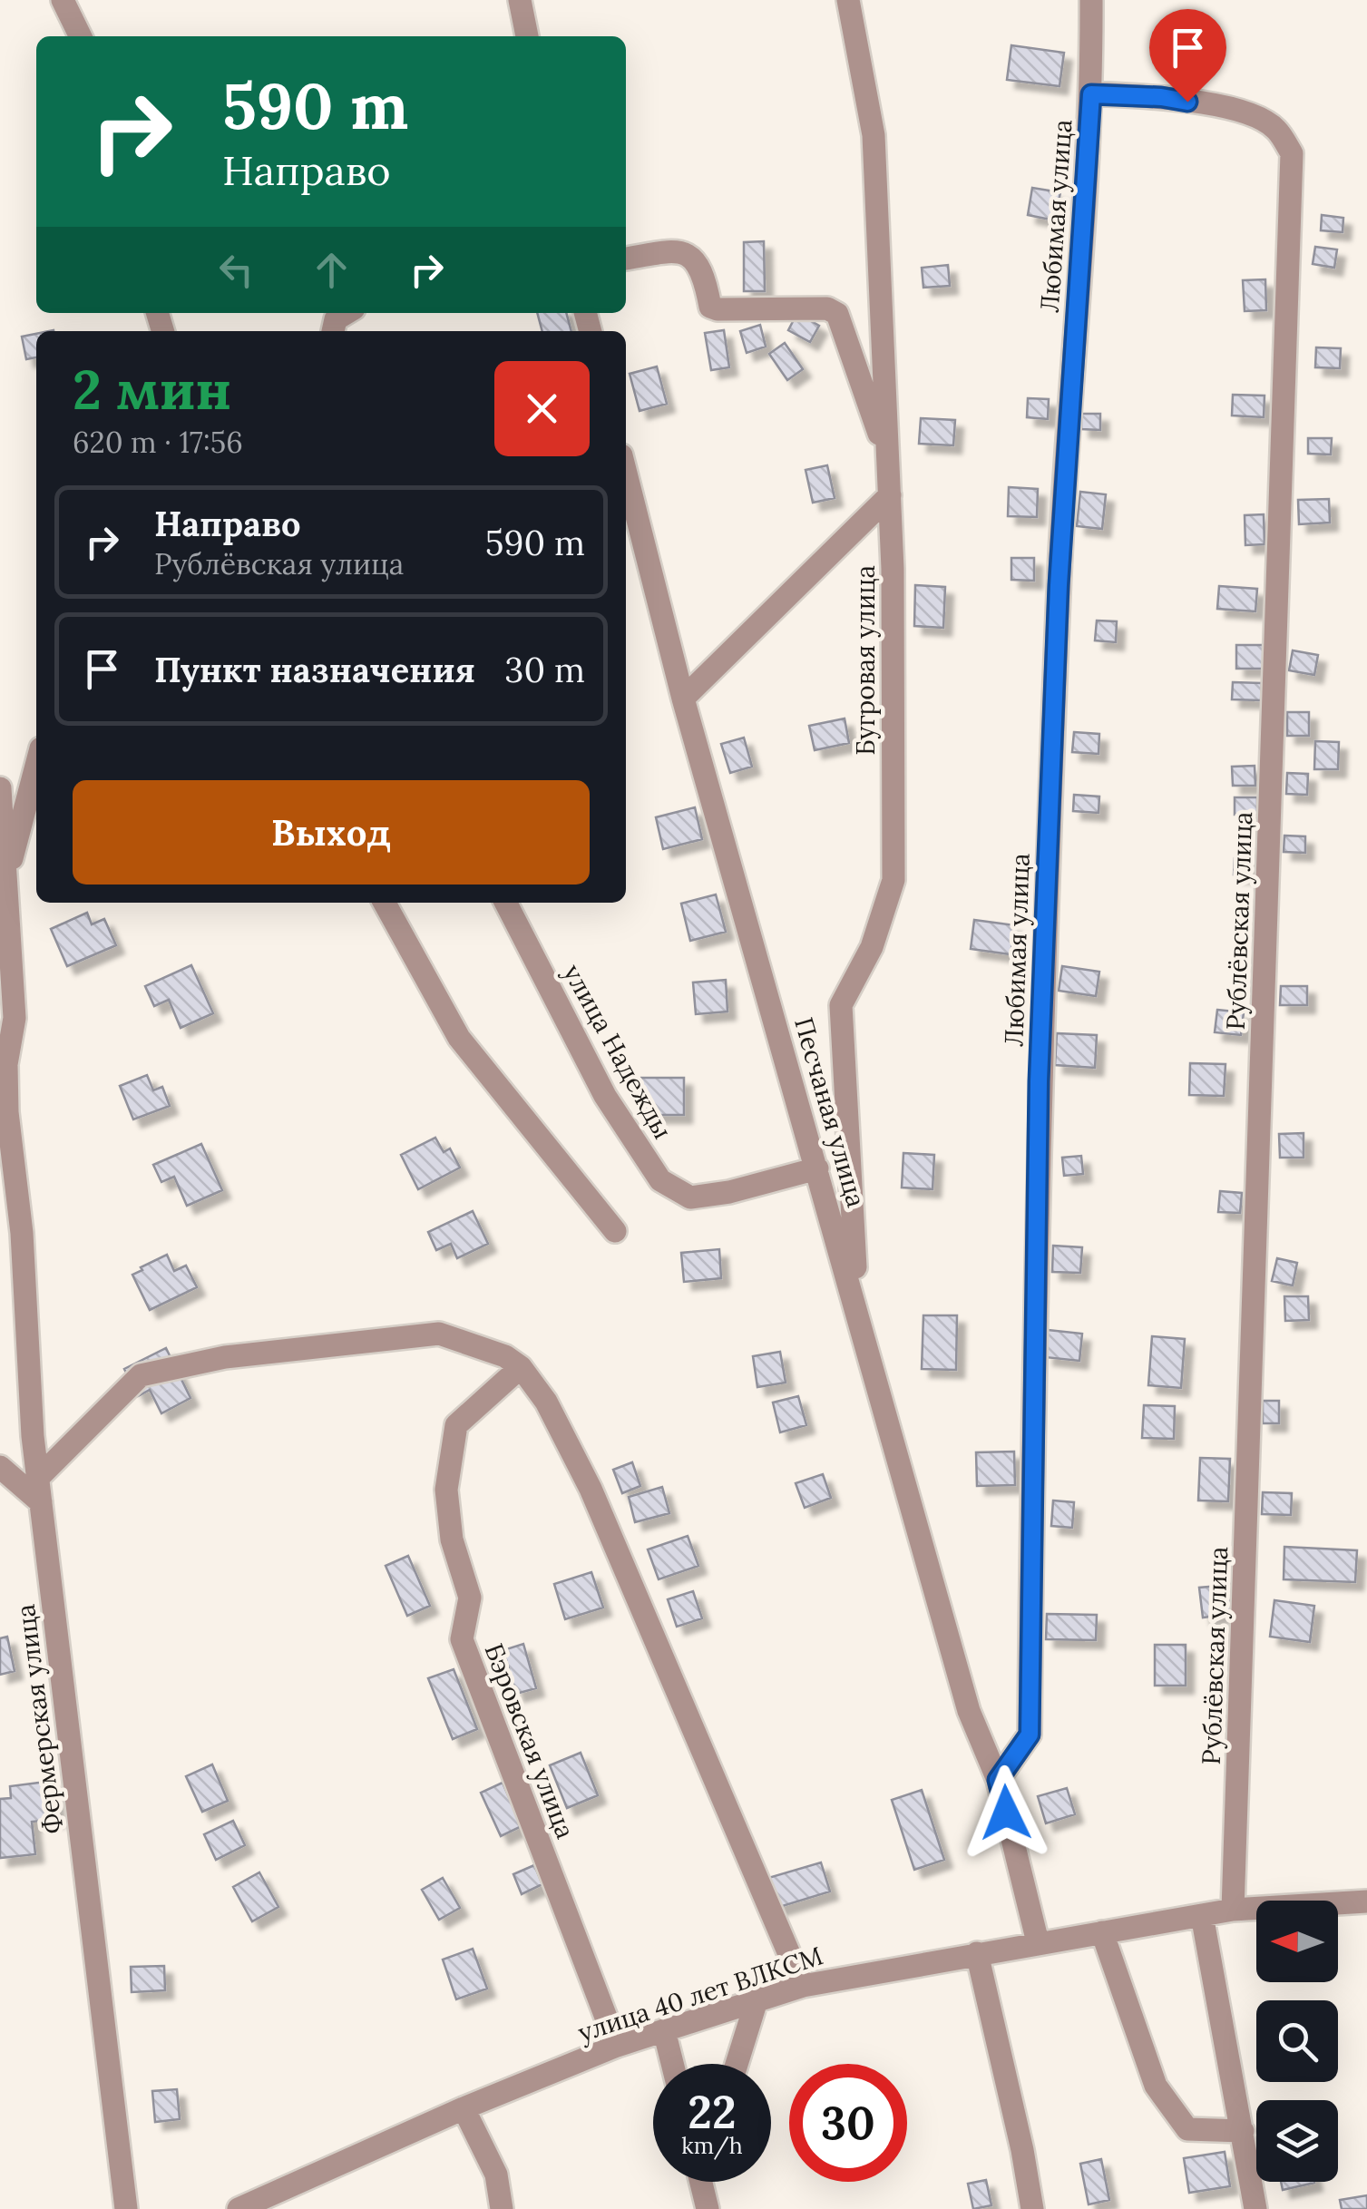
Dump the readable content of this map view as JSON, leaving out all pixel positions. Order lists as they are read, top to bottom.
{
  "streets": {
    "street": [
      "Любимая улица",
      "Бугровая улица",
      "Рублёвская улица",
      "улица Надежды",
      "Песчаная улица",
      "Фермерская улица",
      "Бэровская улица",
      "улица 40 лет ВЛКСМ"
    ]
  },
  "crossings": [
    ["Любимая улица", "Рублёвская улица"],
    ["Любимая улица", "Песчаная улица"],
    ["Бугровая улица", "Песчаная улица"],
    ["Рублёвская улица", "улица 40 лет ВЛКСМ"],
    ["улица Надежды", "Песчаная улица"],
    ["Бэровская улица", "улица 40 лет ВЛКСМ"]
  ],
  "north": "left",
  "page": {
    "turn": ["590 m", "Направо"],
    "heading": ["2 мин", "620 m · 17:56"],
    "list": [
      {
        "name": "Направо",
        "note": "Рублёвская улица",
        "value": "590 m"
      },
      {
        "name": "Пункт назначения",
        "value": "30 m"
      }
    ],
    "buttons": "Выход",
    "speed": "22 km/h",
    "limit": "30"
  }
}
